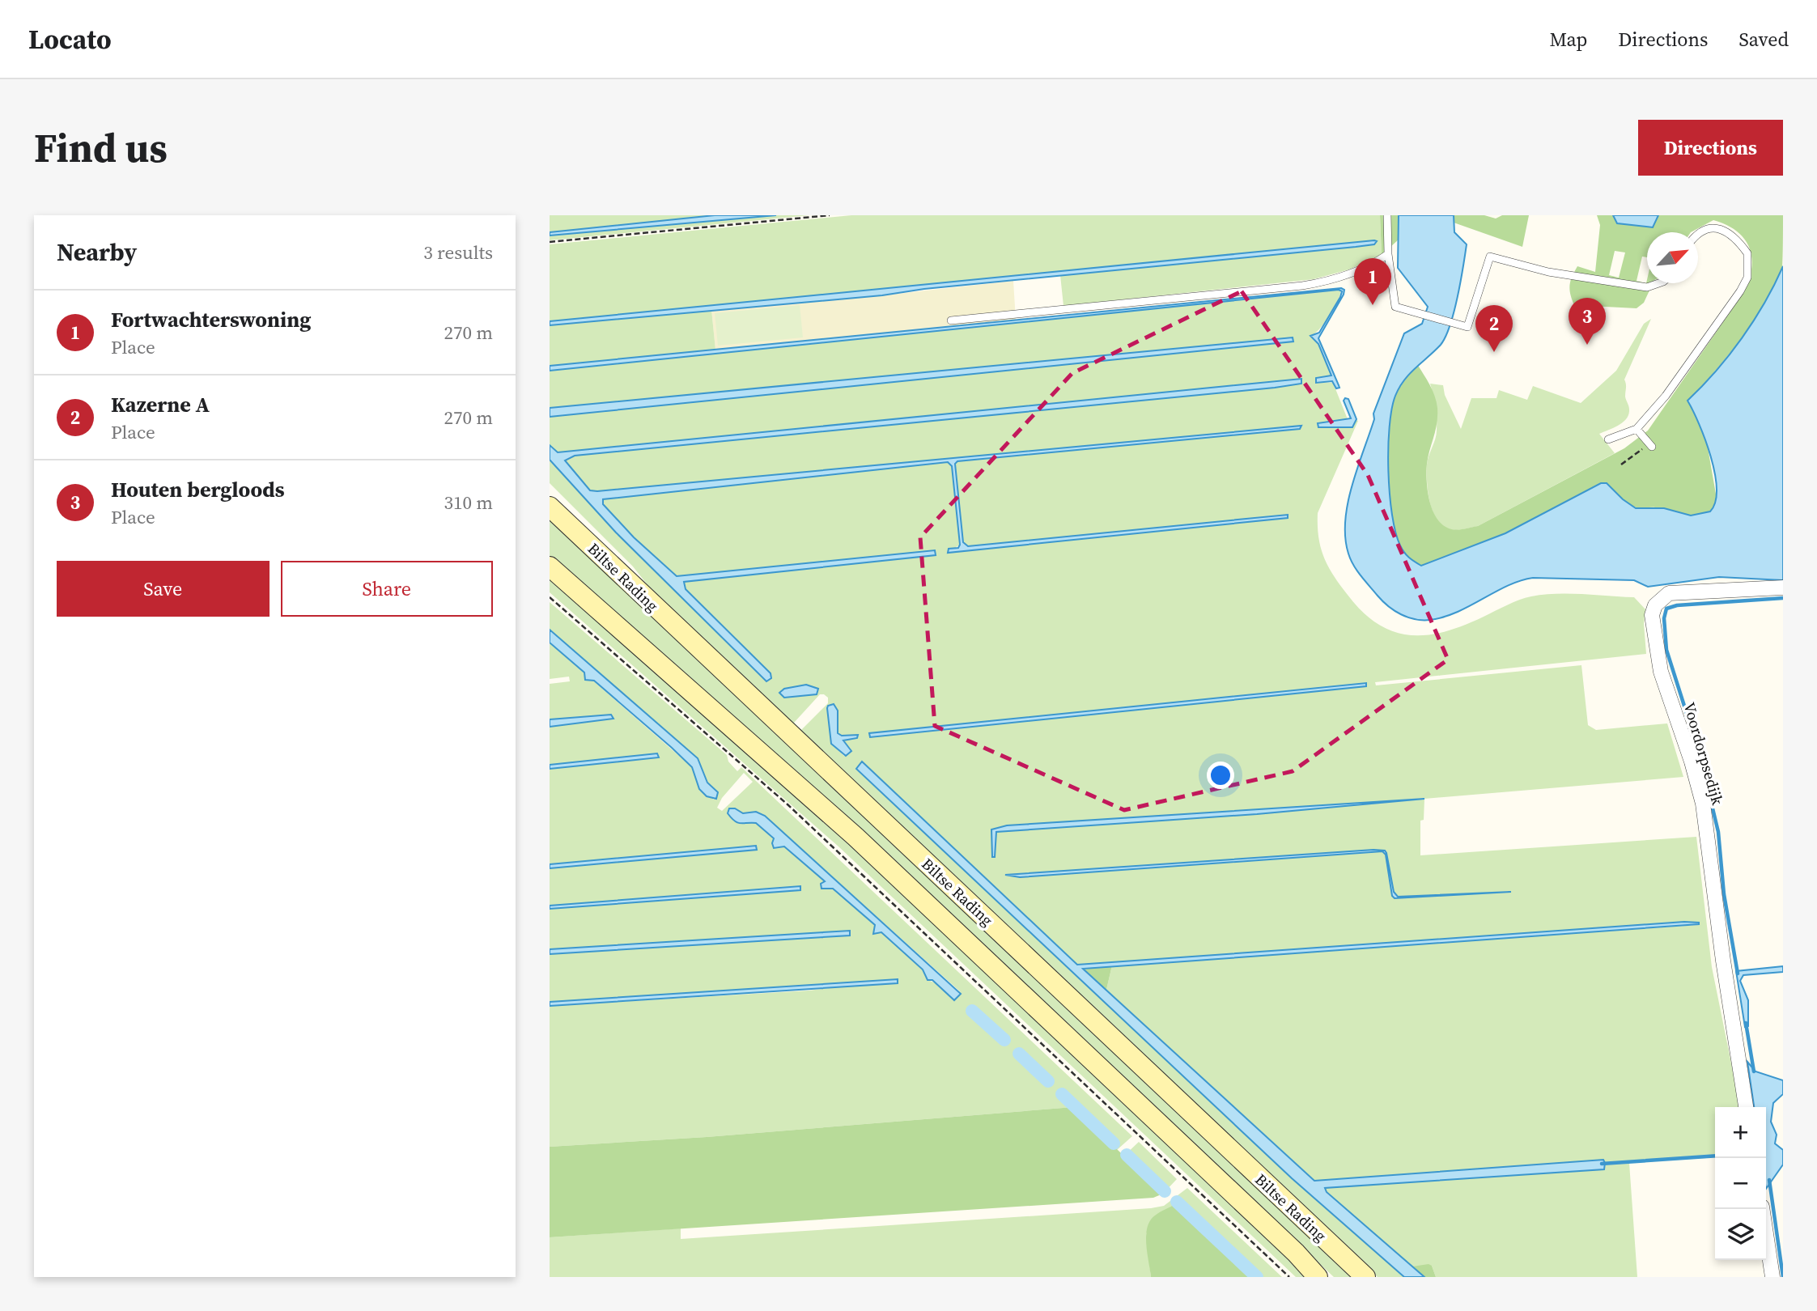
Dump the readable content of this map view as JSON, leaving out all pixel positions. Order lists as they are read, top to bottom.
{
  "streets": {
    "main road": ["Biltse Rading"],
    "street": ["Voordorpsedijk"]
  },
  "north": "top right",
  "page": {
    "header": "Locato",
    "nav": ["Map", "Directions", "Saved"],
    "buttons": [
      "Directions",
      ["Save", "Share"]
    ],
    "title": "Find us",
    "heading": ["Nearby", "3 results"],
    "pins": ["1", "3", "2"],
    "list": [
      {
        "mark": "1",
        "name": "Fortwachterswoning",
        "note": "Place",
        "value": "270 m"
      },
      {
        "mark": "2",
        "name": "Kazerne A",
        "note": "Place",
        "value": "270 m"
      },
      {
        "mark": "3",
        "name": "Houten bergloods",
        "note": "Place",
        "value": "310 m"
      }
    ],
    "map_buttons": ["+", "−"]
  }
}
